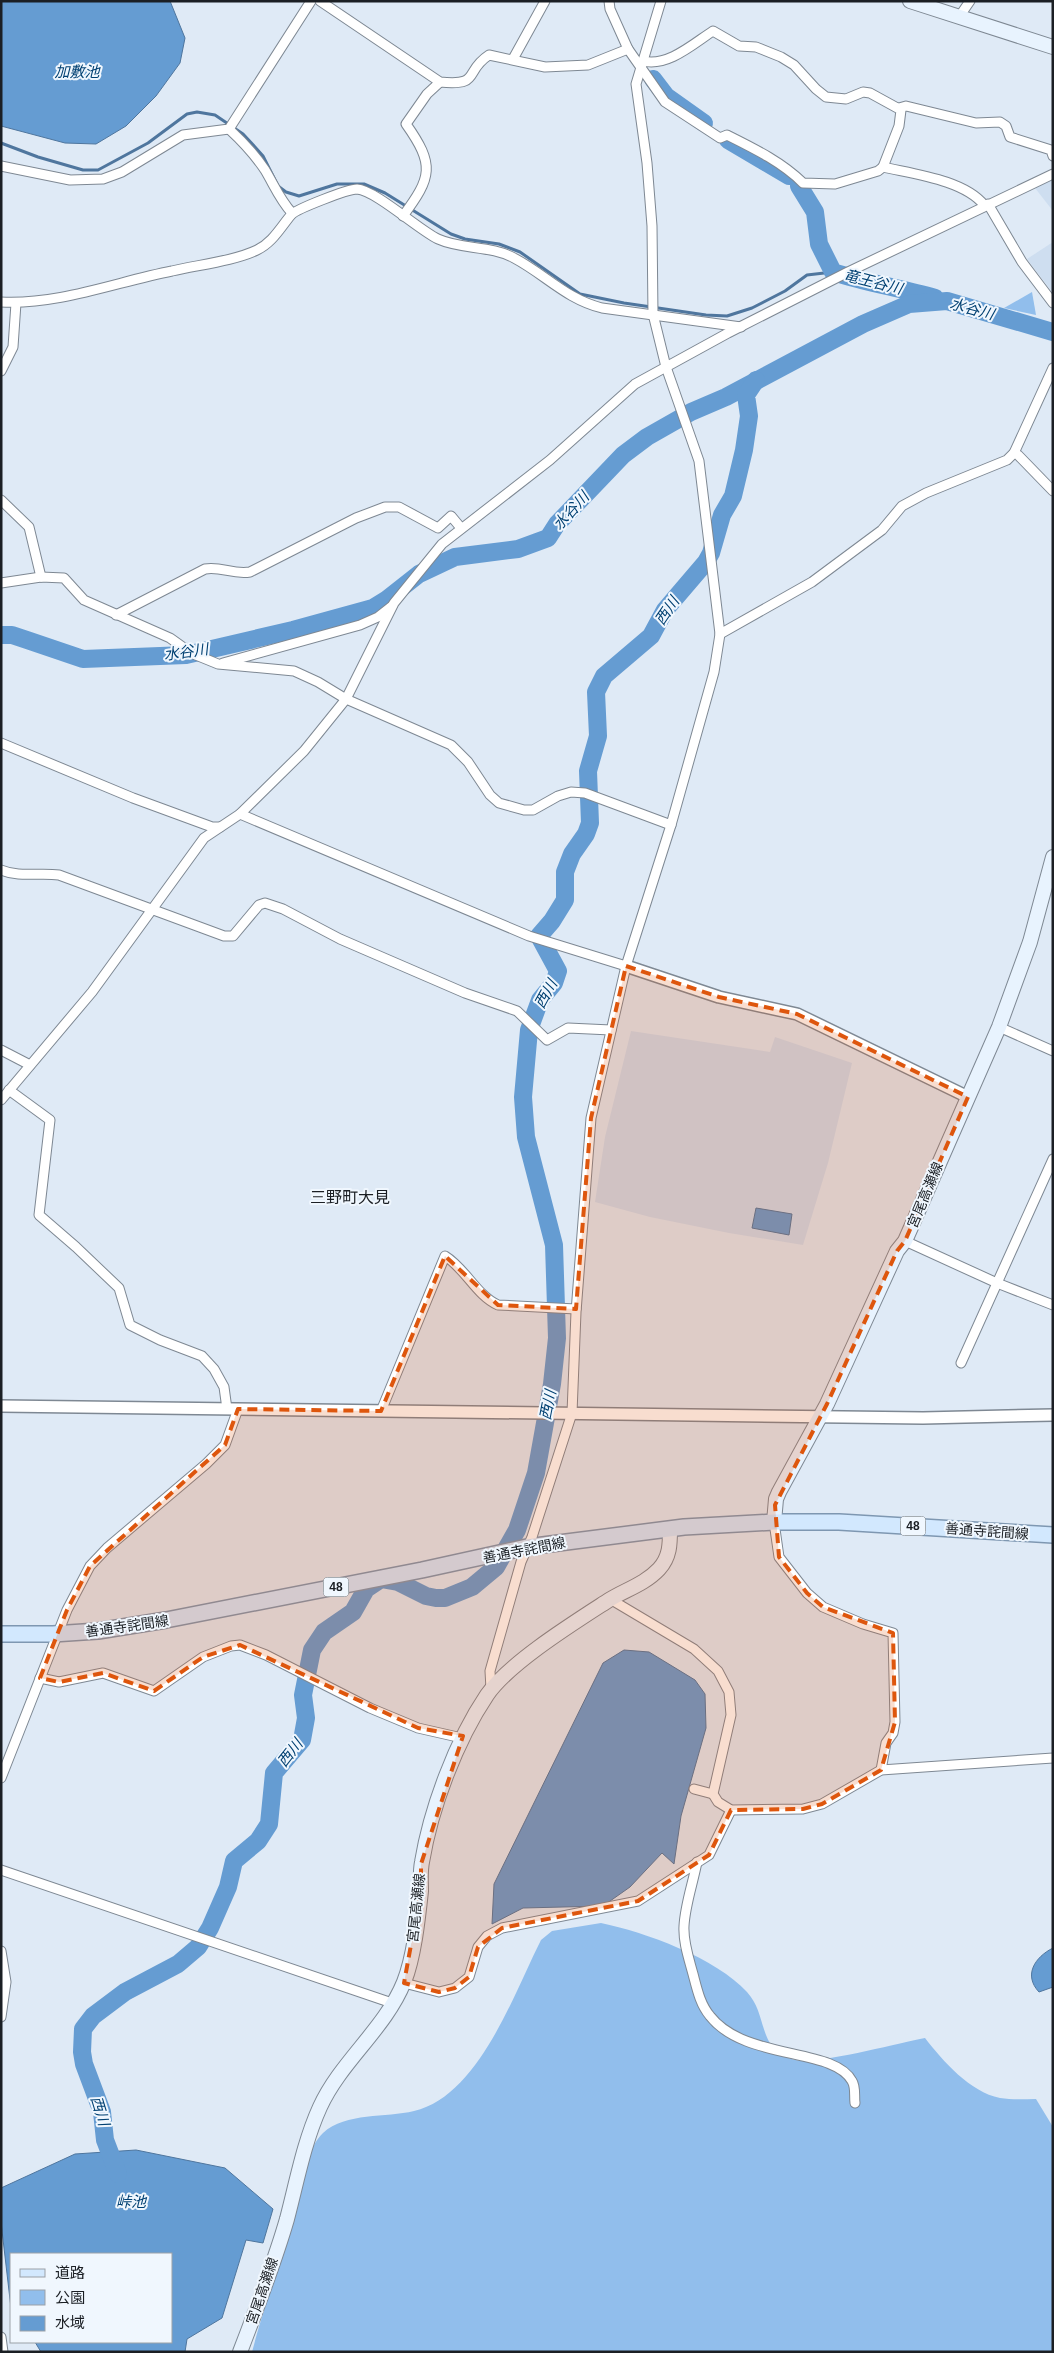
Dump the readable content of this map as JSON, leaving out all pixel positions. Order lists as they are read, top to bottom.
{
  "streets": {
    "main road": ["宮尾高瀬線", "48", "善通寺詫間線"]
  },
  "crossings": [
    ["宮尾高瀬線", "善通寺詫間線"]
  ],
  "districts": ["三野町大見"],
  "water": [
    "加敷池",
    "竜王谷川",
    "水谷川",
    "西川",
    "峠池"
  ],
  "legend": ["道路", "公園", "水域"]
}
